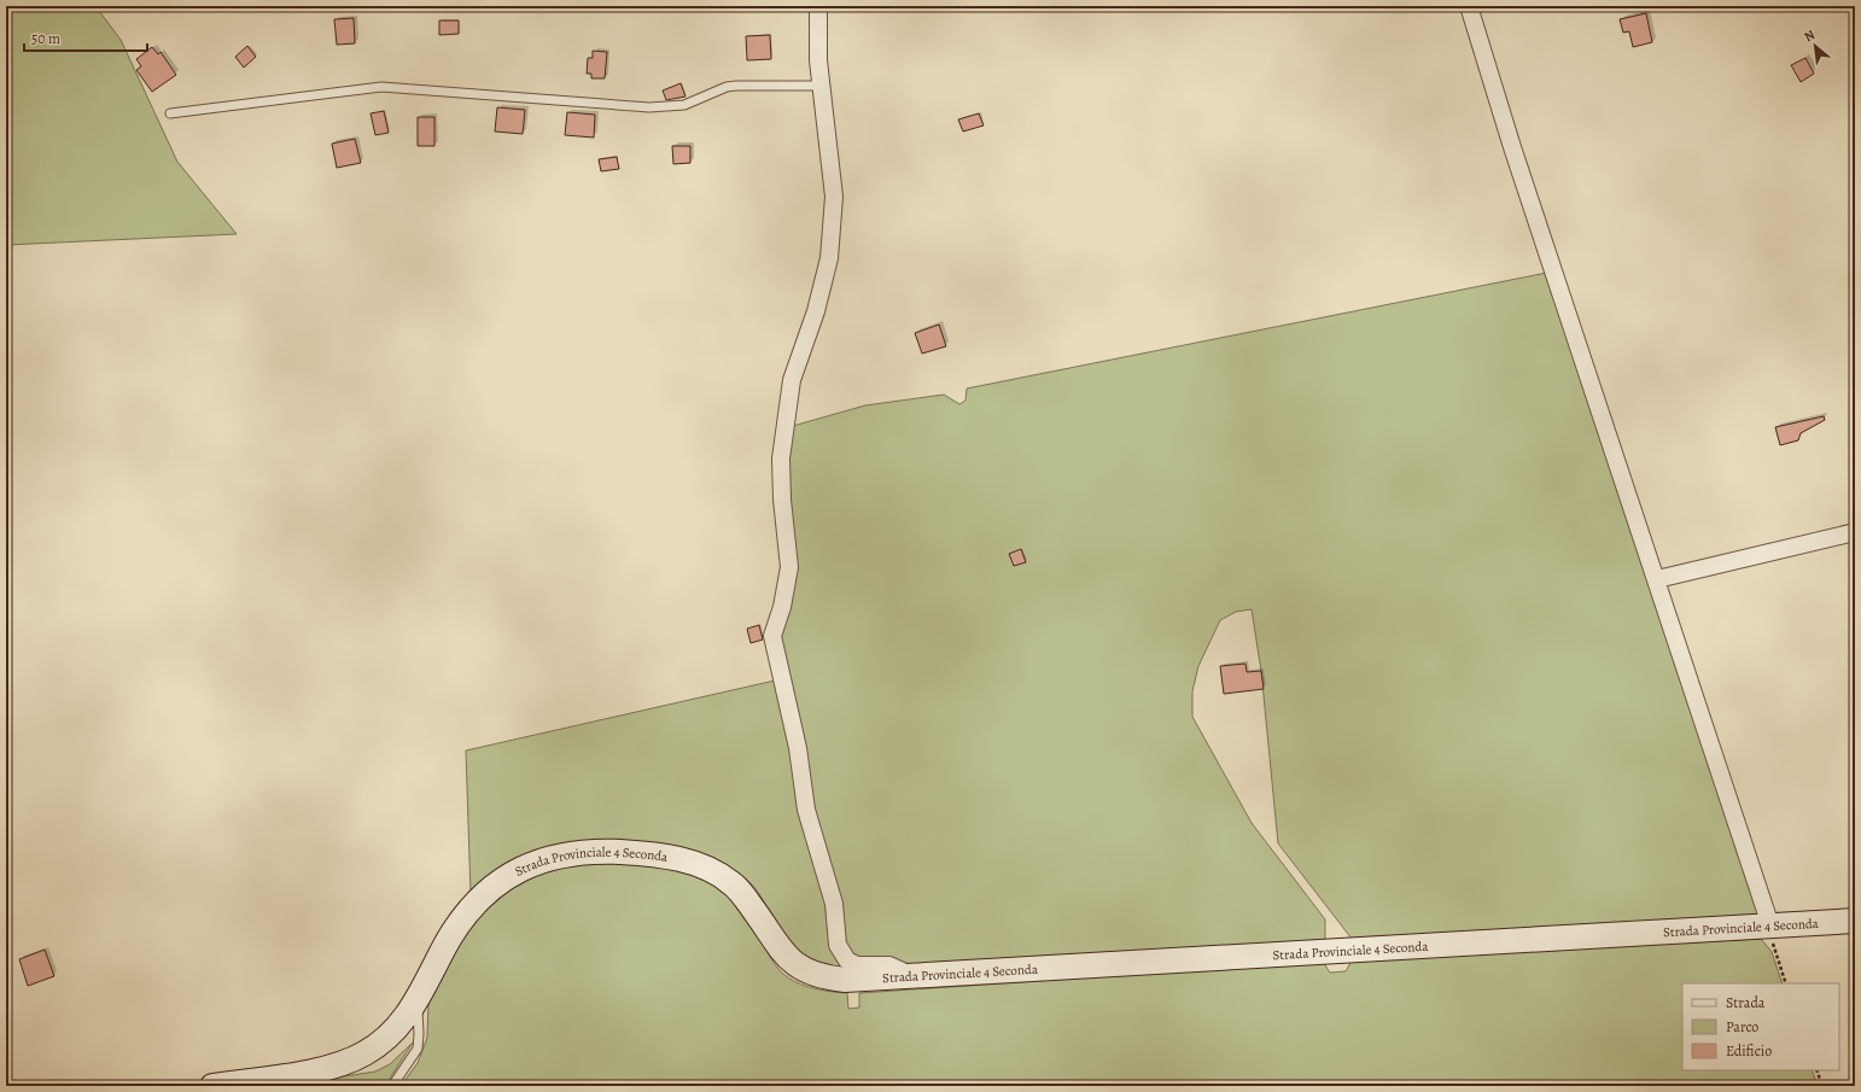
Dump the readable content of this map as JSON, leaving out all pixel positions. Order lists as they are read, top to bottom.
{
  "streets": {
    "street": ["Strada Provinciale 4 Seconda"]
  },
  "legend": ["Strada", "Parco", "Edificio"],
  "scale_bar": "50 m",
  "north": "top left"
}
